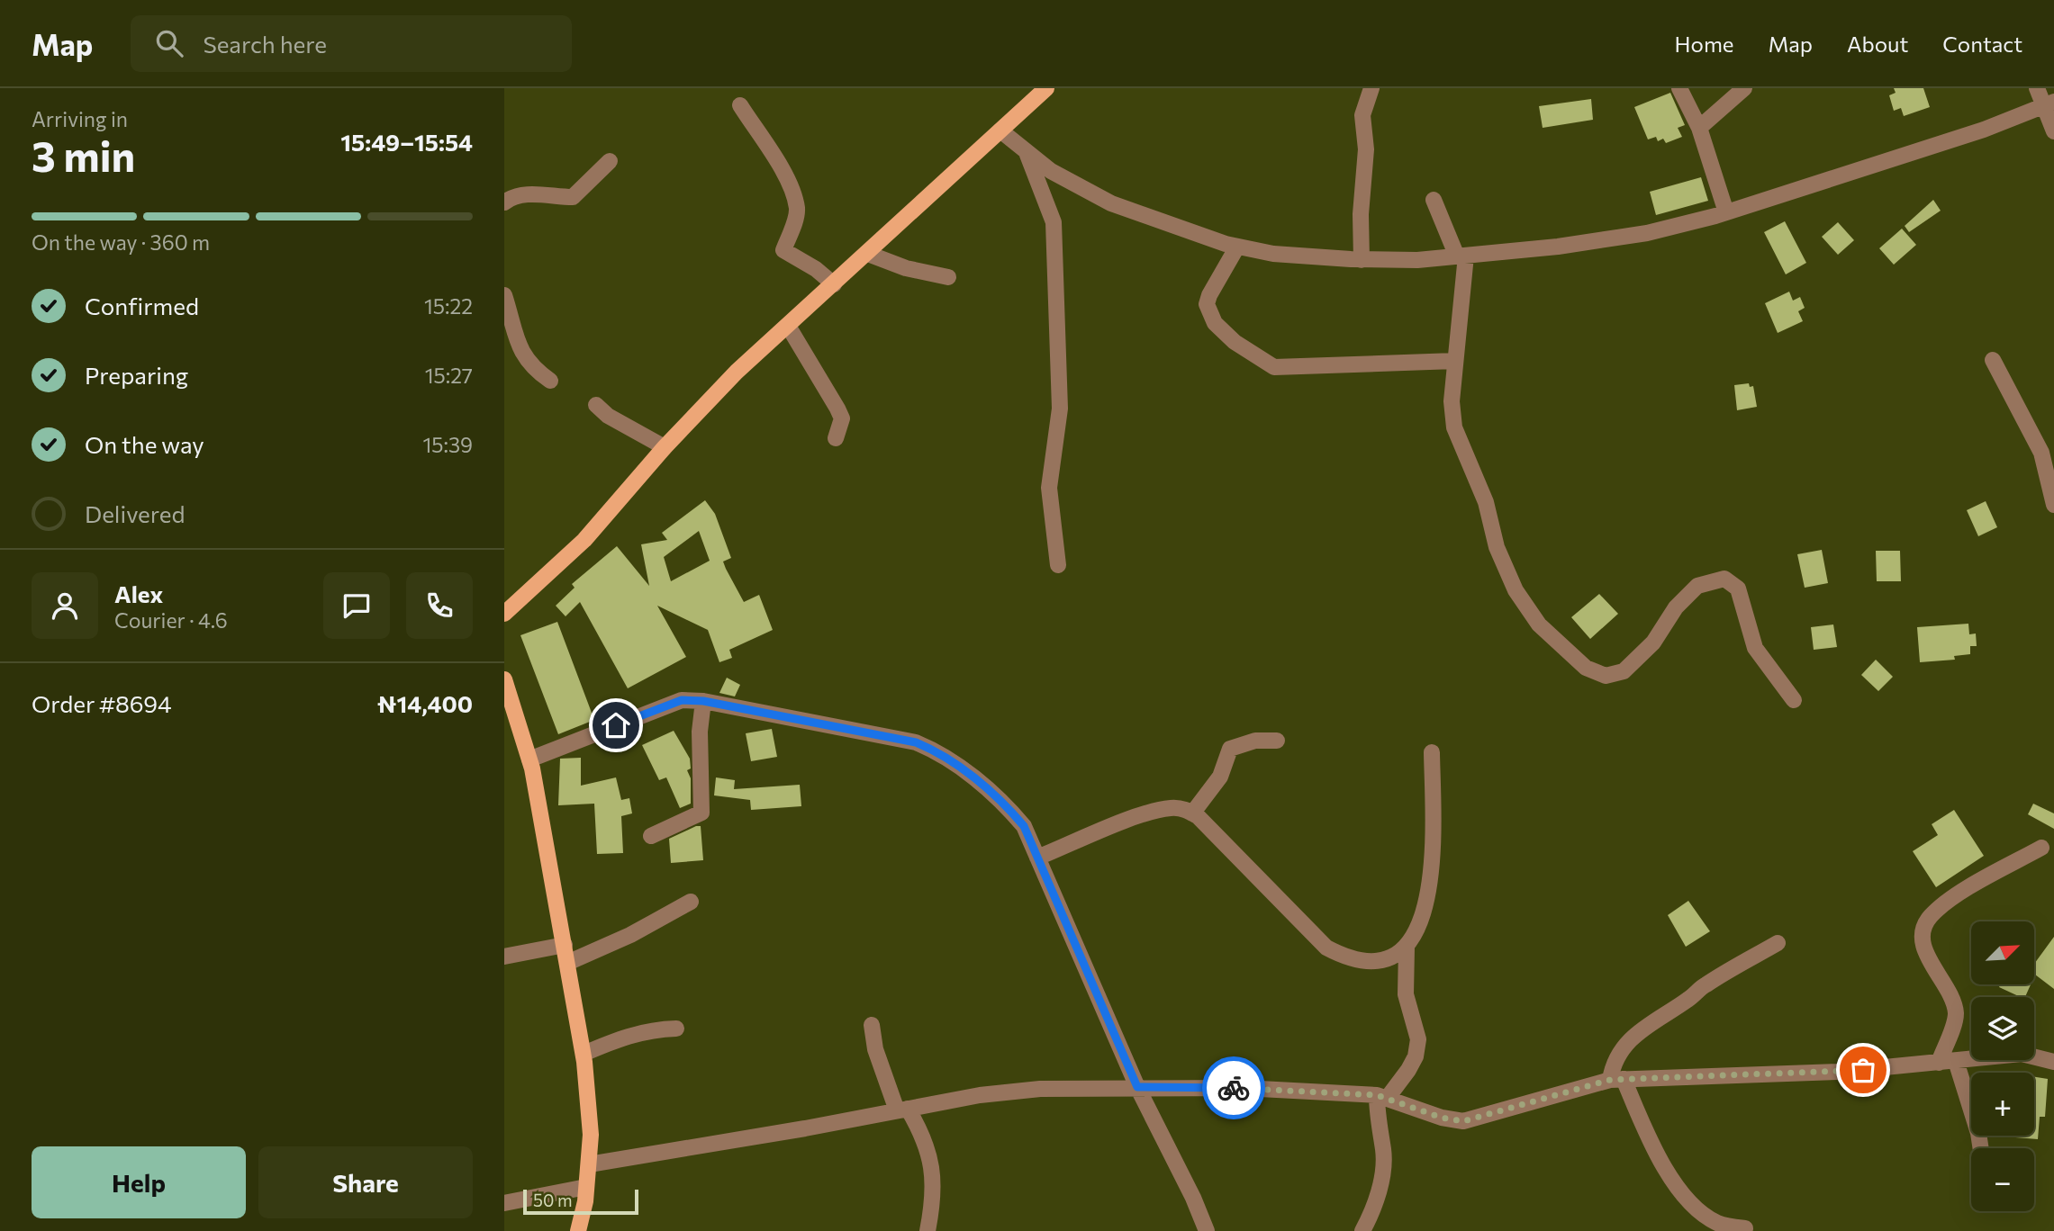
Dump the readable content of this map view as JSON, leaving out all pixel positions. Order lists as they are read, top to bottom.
{
  "scale_bar": "50 m",
  "north": "top right",
  "page": {
    "header": "Map",
    "search": "Search here",
    "nav": [
      "Home",
      "Map",
      "About",
      "Contact"
    ],
    "heading": ["3 min", "Arriving in", "15:49–15:54"],
    "panel": [
      "Alex",
      "Courier · 4.6",
      "Order #8694",
      "₦14,400"
    ],
    "bar": "On the way · 360 m",
    "list": [
      ["Confirmed", "15:22"],
      ["Preparing", "15:27"],
      ["On the way", "15:39"],
      "Delivered"
    ],
    "map_buttons": ["+", "−"],
    "buttons": ["Help", "Share"],
    "scale": "50 m"
  }
}
